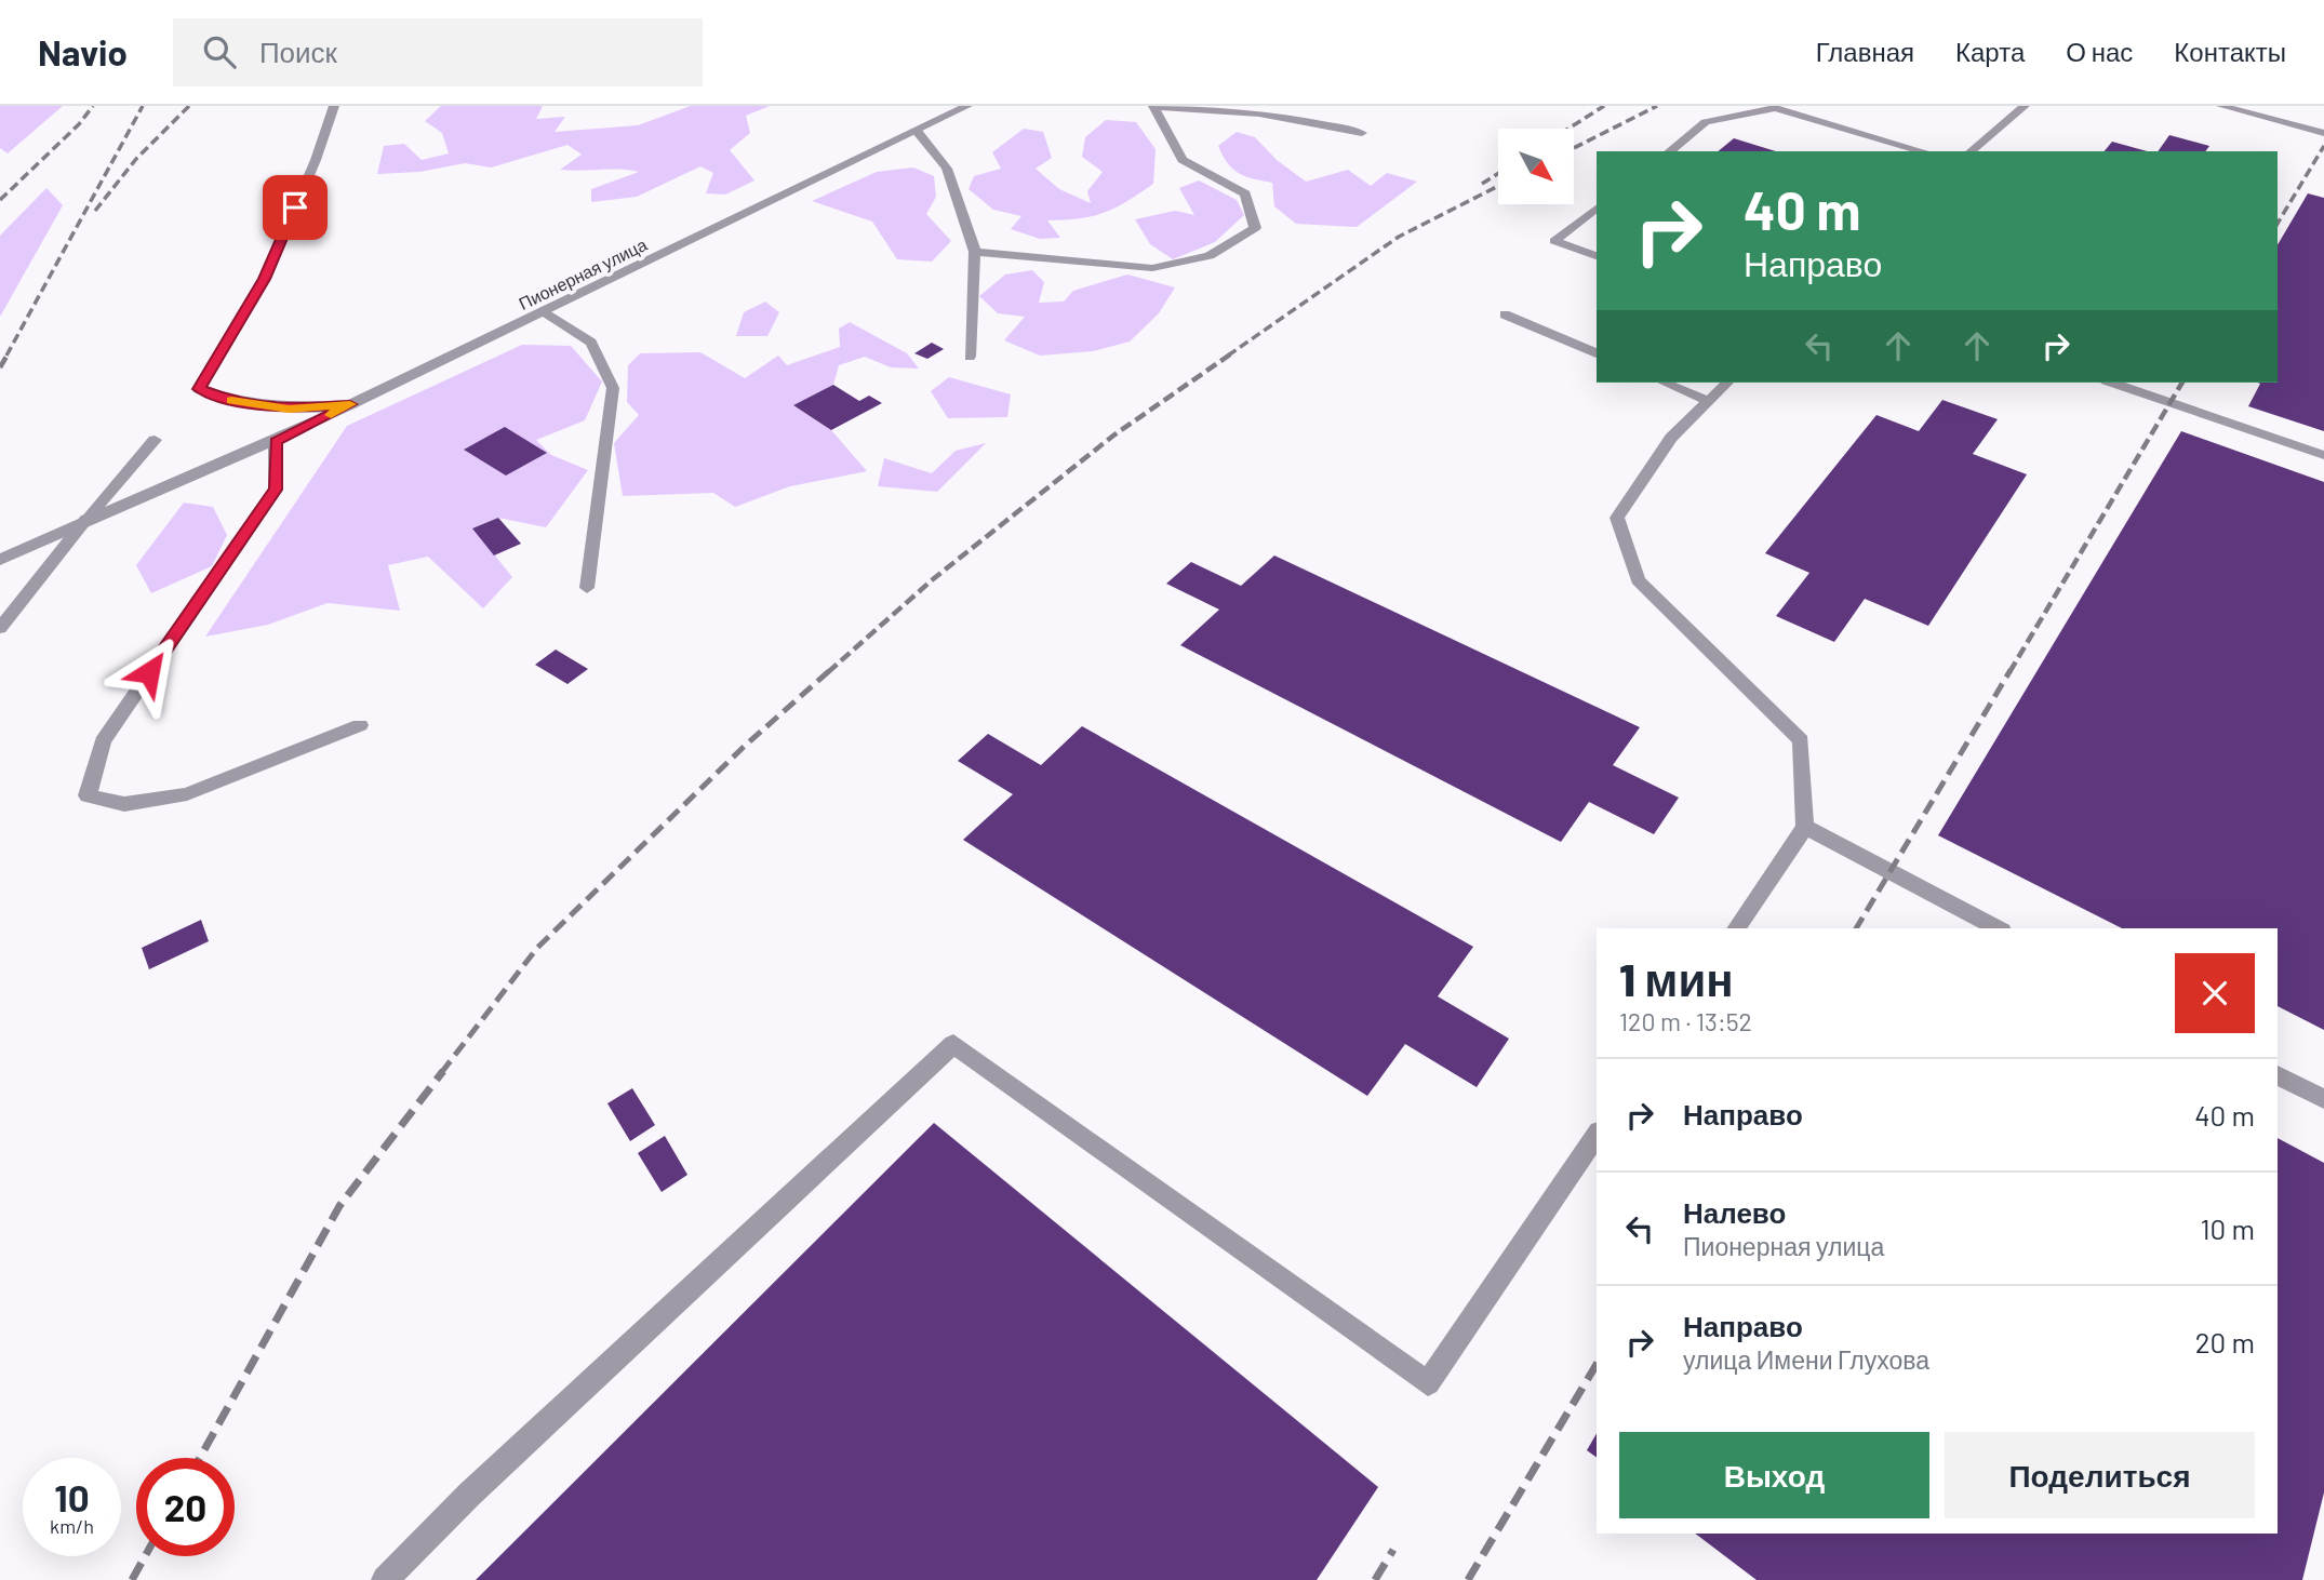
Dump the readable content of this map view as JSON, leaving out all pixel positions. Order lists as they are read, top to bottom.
{
  "streets": {
    "street": ["Пионерная улица"]
  },
  "north": "bottom right",
  "page": {
    "header": "Navio",
    "search": "Поиск",
    "nav": [
      "Главная",
      "Карта",
      "О нас",
      "Контакты"
    ],
    "turn": ["40 m", "Направо"],
    "heading": ["1 мин", "120 m · 13:52"],
    "list": [
      {
        "name": "Направо",
        "value": "40 m"
      },
      {
        "name": "Налево",
        "note": "Пионерная улица",
        "value": "10 m"
      },
      {
        "name": "Направо",
        "note": "улица Имени Глухова",
        "value": "20 m"
      }
    ],
    "buttons": ["Выход", "Поделиться"],
    "speed": "10 km/h",
    "limit": "20"
  }
}
